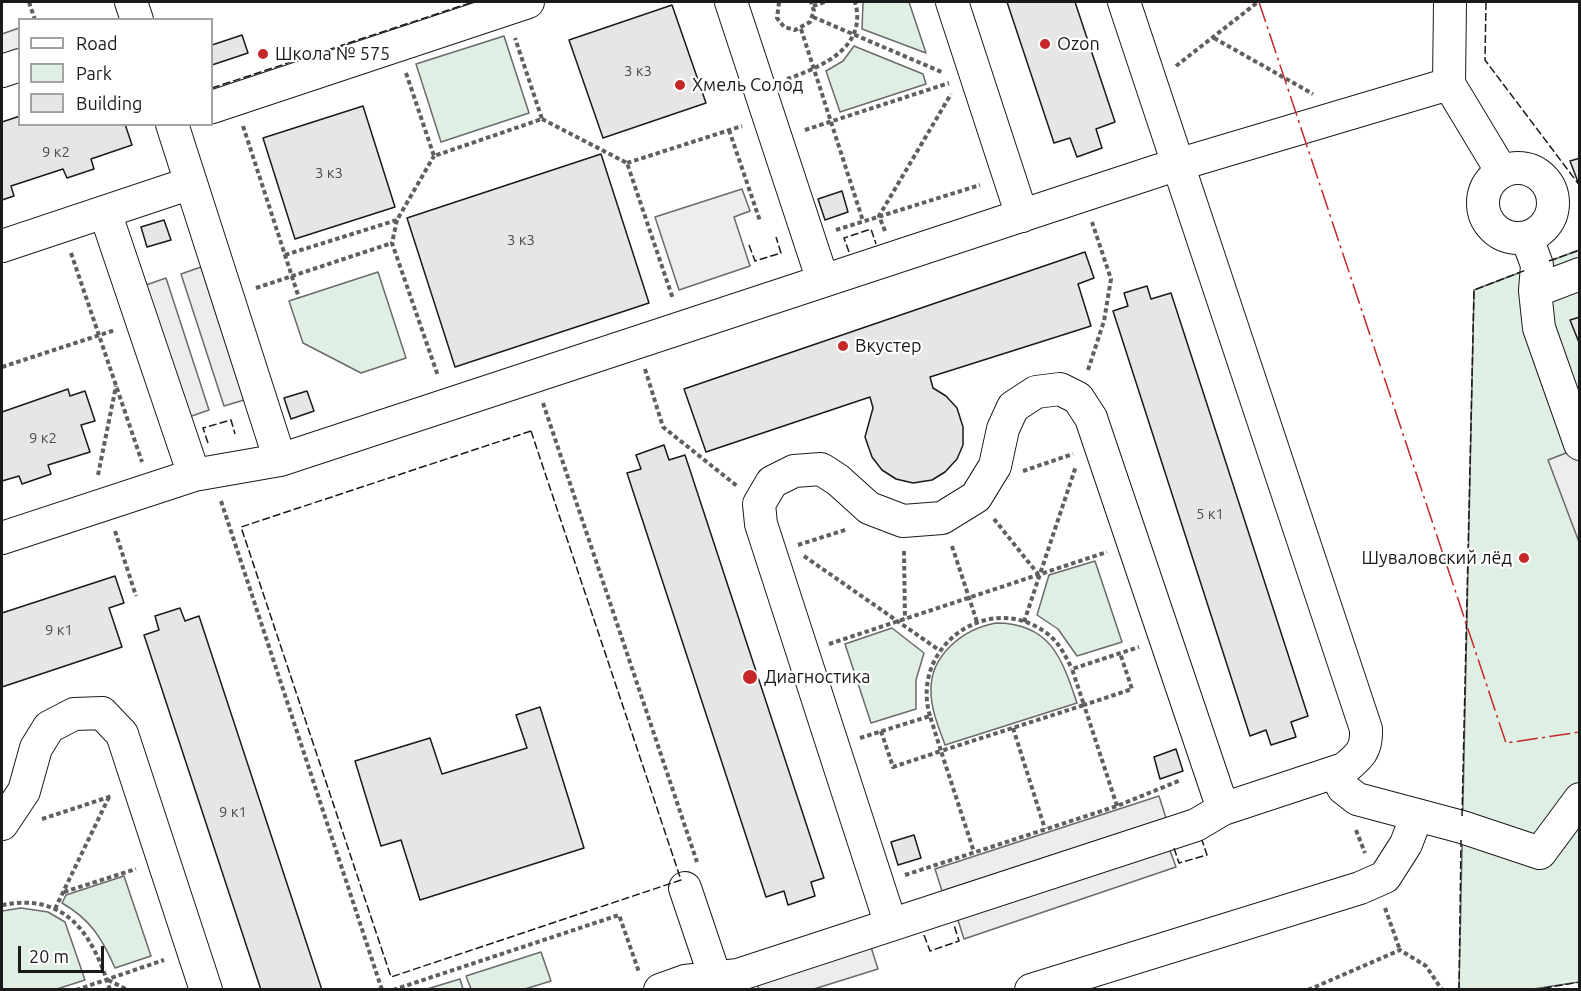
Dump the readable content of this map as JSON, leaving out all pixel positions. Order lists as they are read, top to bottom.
{
  "places": [
    "Ozon",
    "Школа № 575",
    "Хмель Солод",
    "Вкустер",
    "Шуваловский лёд",
    "Диагностика"
  ],
  "house_numbers": [
    "3 к3",
    "9 к2",
    "3 к3",
    "3 к3",
    "9 к2",
    "5 к1",
    "9 к1",
    "9 к1"
  ],
  "legend": ["Road", "Park", "Building"],
  "scale_bar": "20 m"
}
